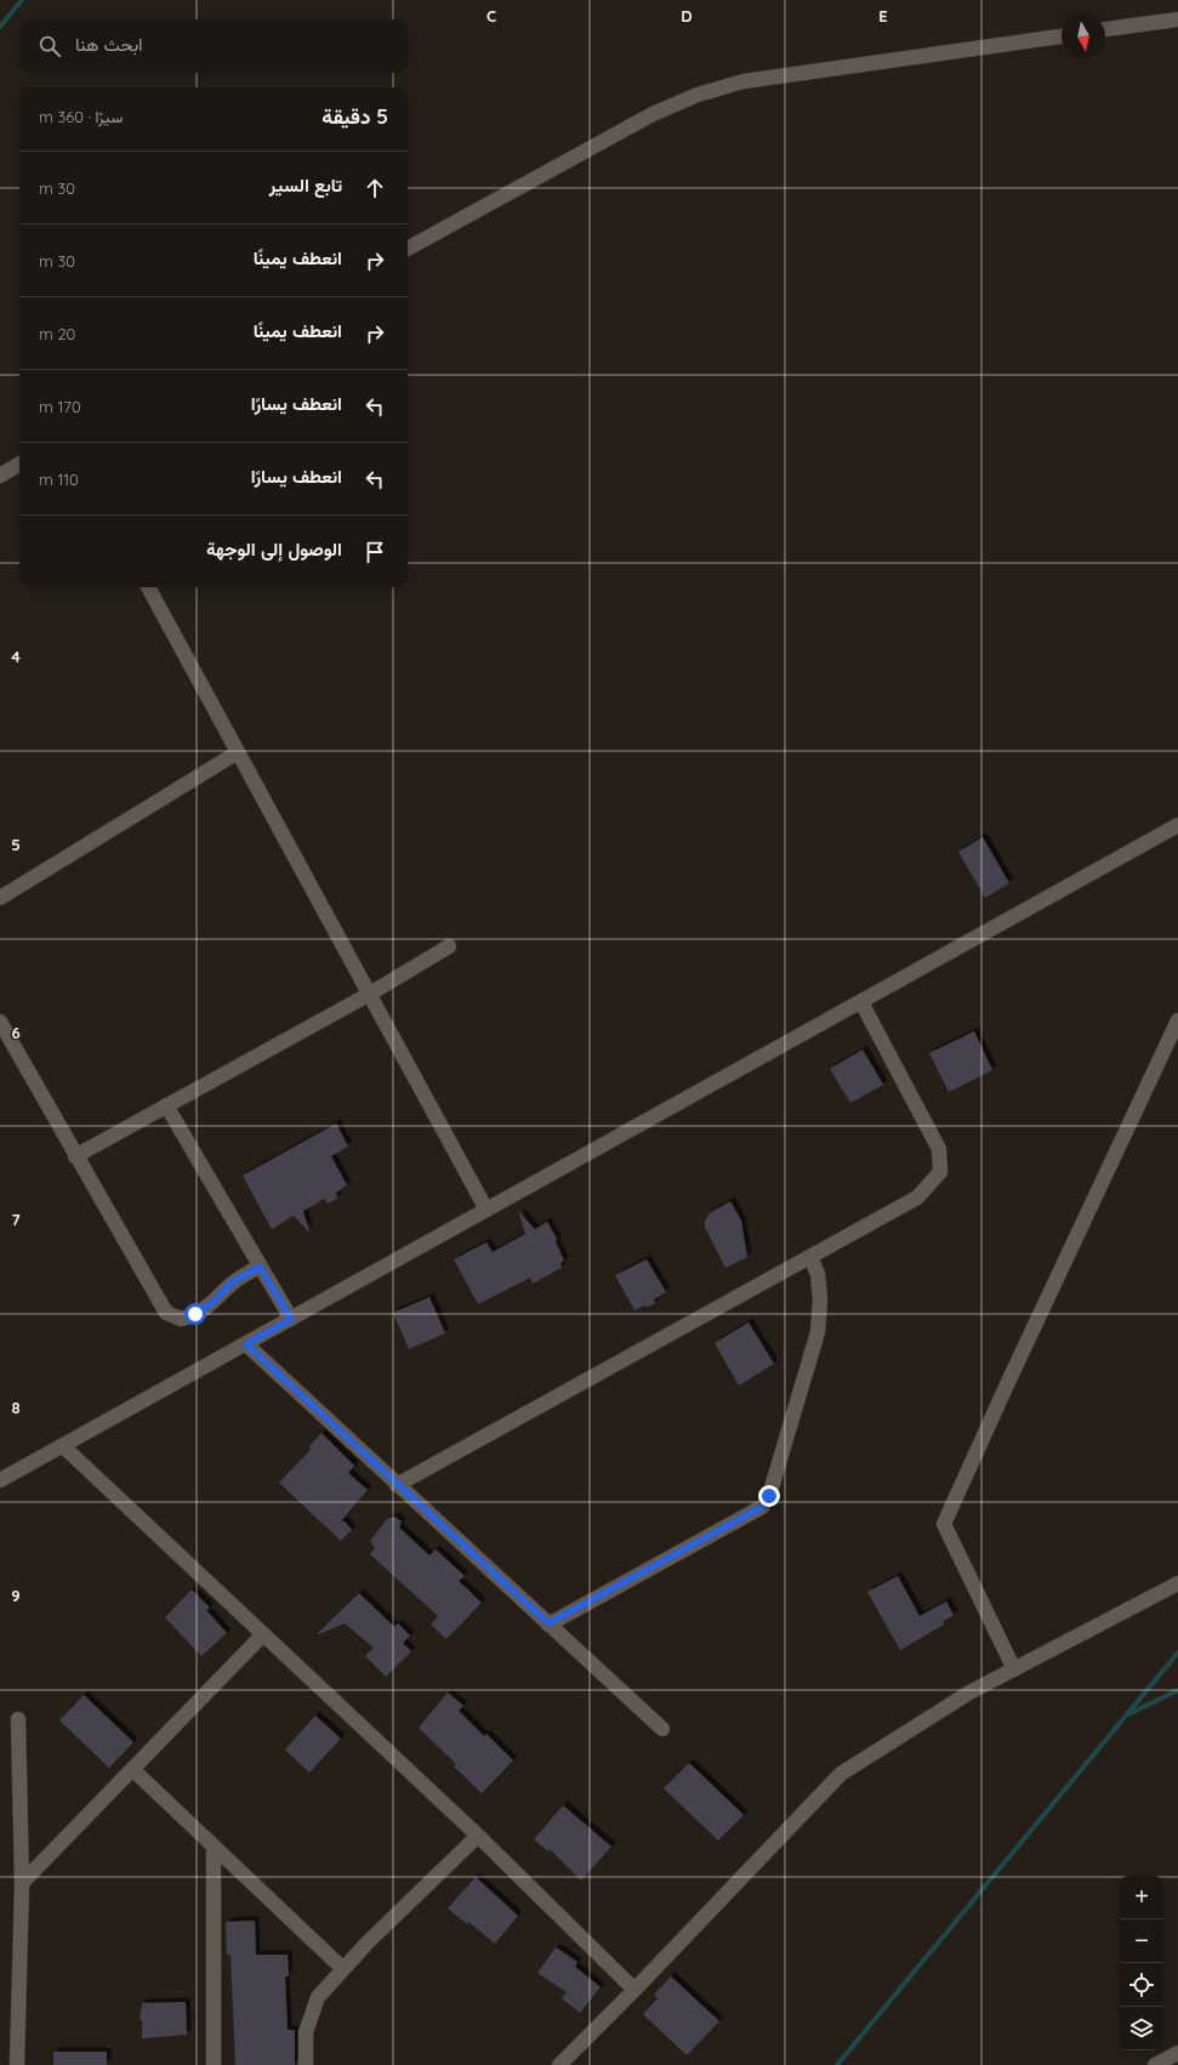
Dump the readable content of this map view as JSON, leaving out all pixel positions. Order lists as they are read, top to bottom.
{
  "north": "bottom",
  "page": {
    "search": "ابحث هنا",
    "heading": ["5 دقيقة", "سيرًا · 360 m"],
    "list": [
      ["تابع السير", "30 m"],
      ["انعطف يمينًا", "30 m"],
      ["انعطف يمينًا", "20 m"],
      ["انعطف يسارًا", "170 m"],
      ["انعطف يسارًا", "110 m"],
      "الوصول إلى الوجهة"
    ],
    "map_buttons": ["+", "−"]
  },
  "grid": {
    "columns": ["C", "D", "E"],
    "rows": [
      "4",
      "5",
      "6",
      "7",
      "8",
      "9"
    ]
  }
}
